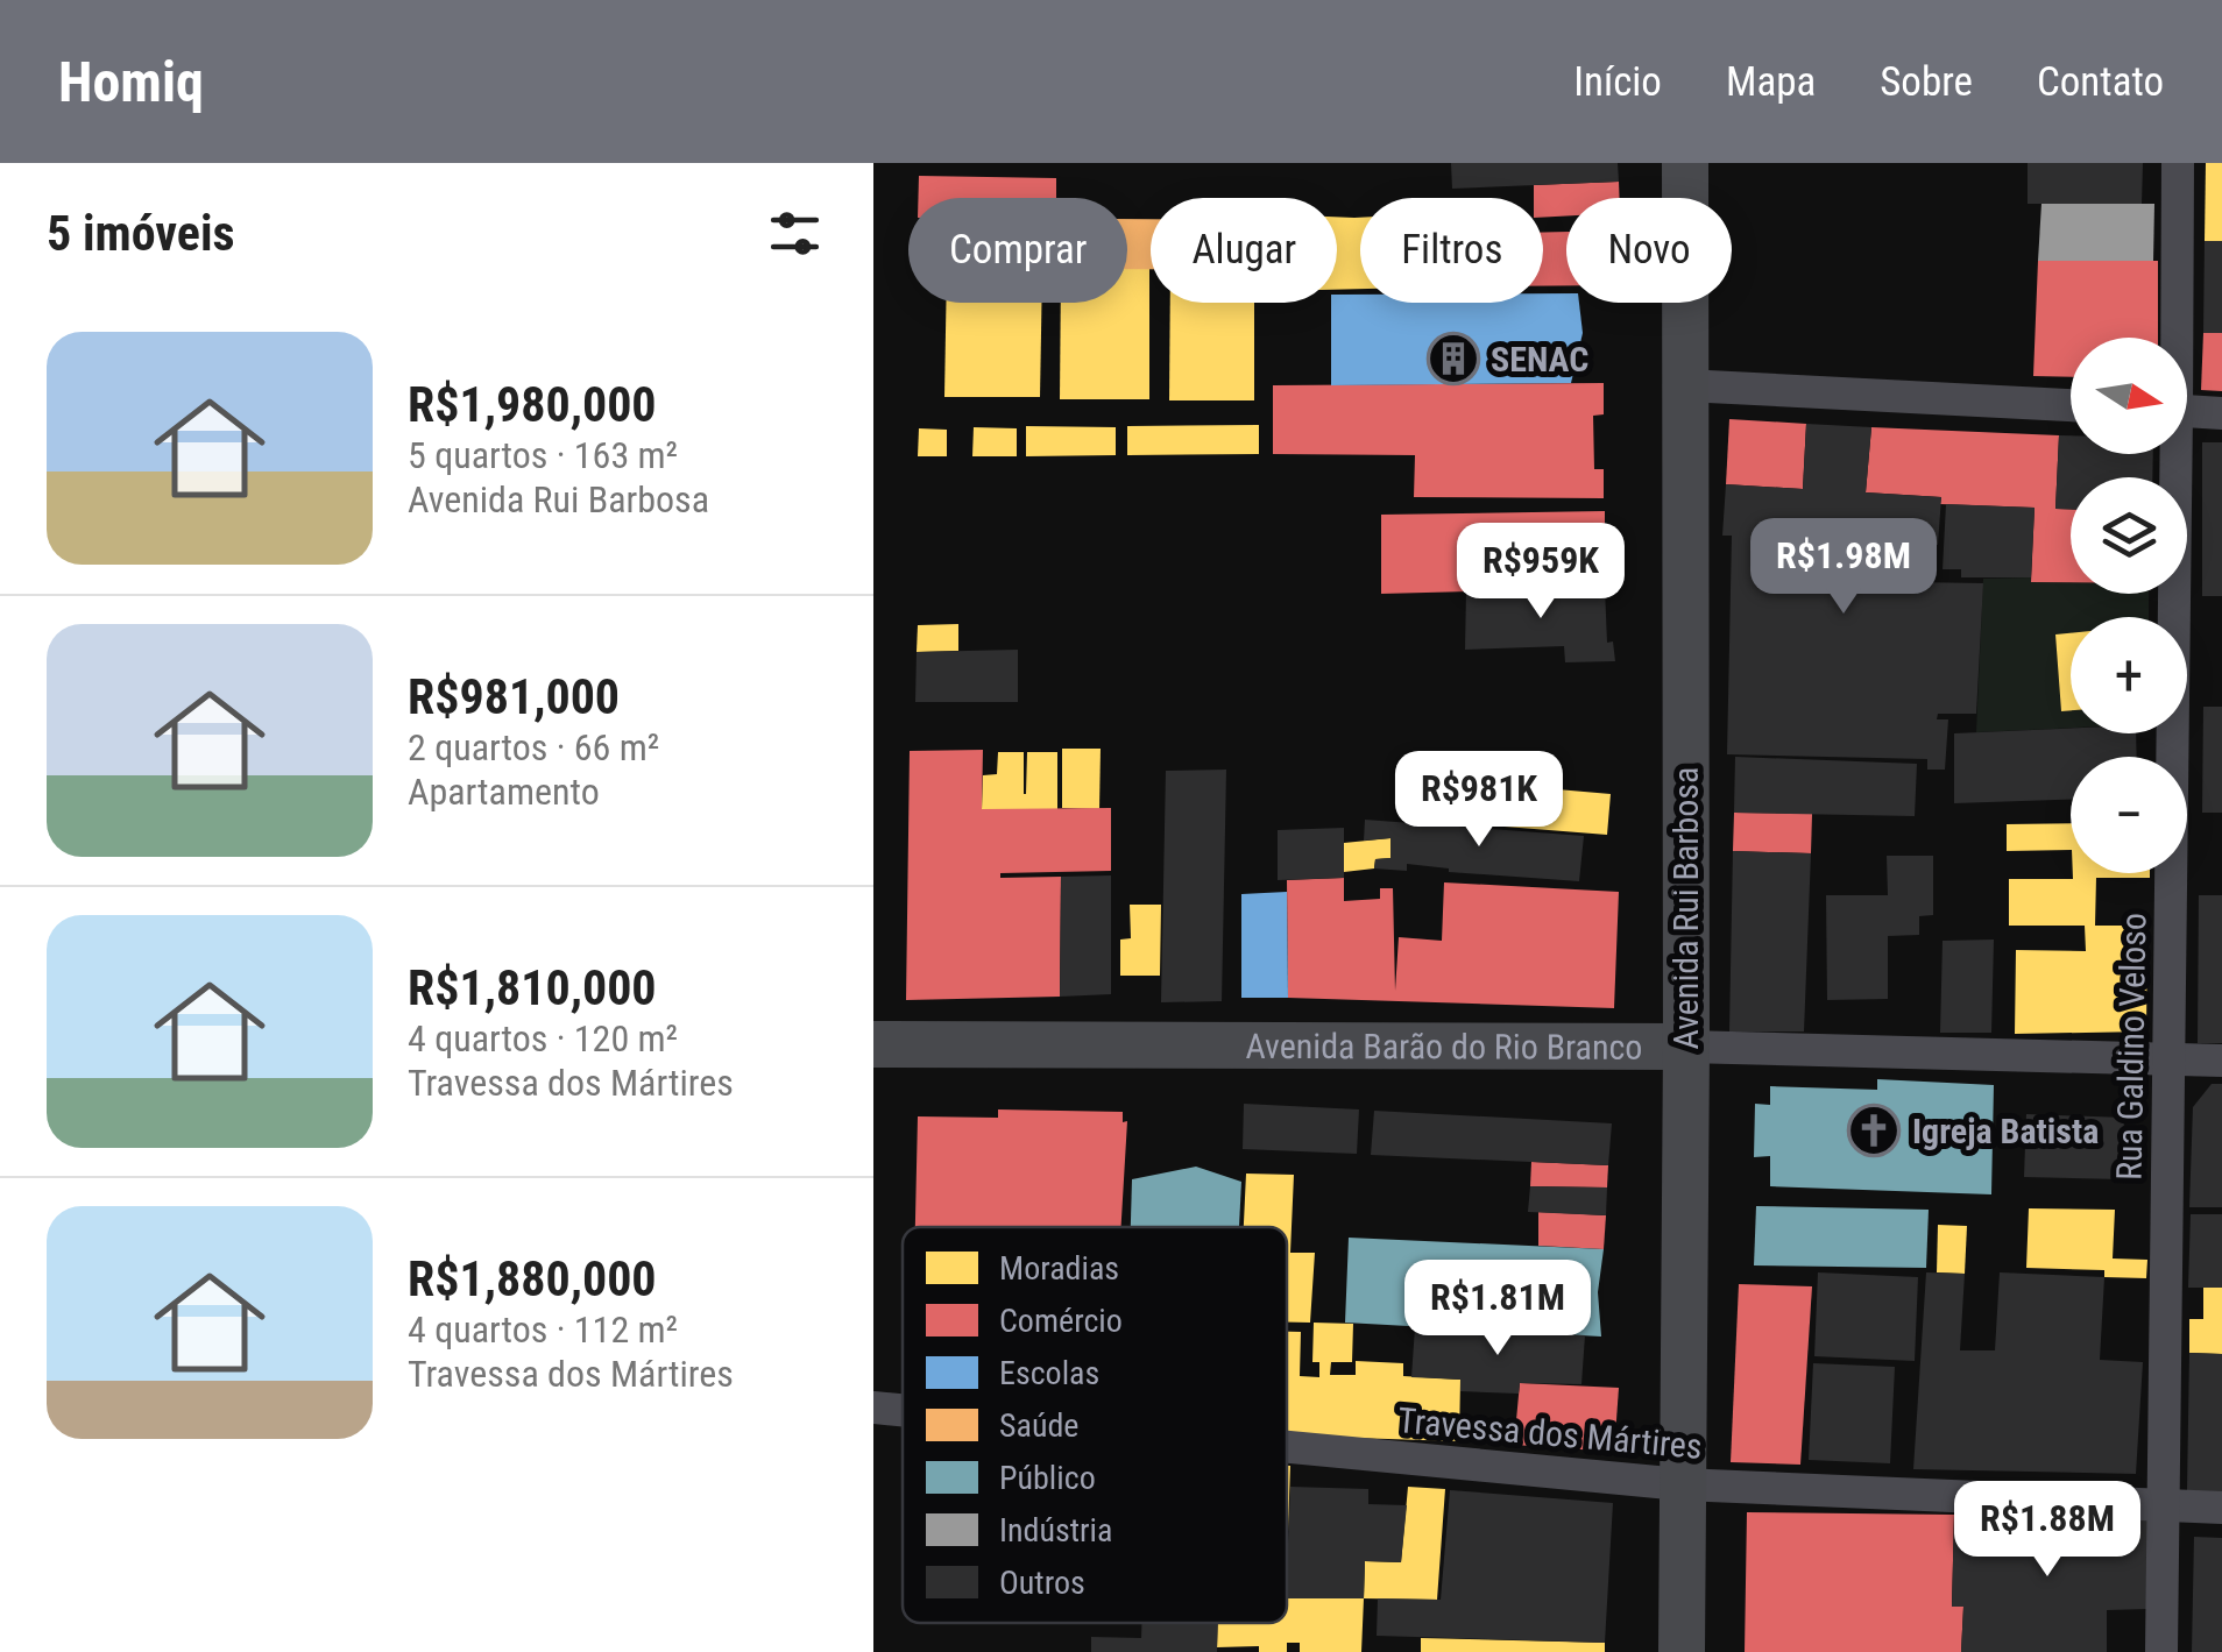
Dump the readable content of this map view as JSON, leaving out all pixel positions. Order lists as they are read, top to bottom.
{
  "streets": {
    "main road": ["Avenida Rui Barbosa", "Avenida Barão do Rio Branco"],
    "street": ["Rua Galdino Veloso", "Travessa dos Mártires"]
  },
  "crossings": [
    ["Avenida Rui Barbosa", "Avenida Barão do Rio Branco"],
    ["Avenida Rui Barbosa", "Travessa dos Mártires"],
    ["Avenida Barão do Rio Branco", "Rua Galdino Veloso"],
    ["Rua Galdino Veloso", "Travessa dos Mártires"]
  ],
  "places": {
    "building": ["SENAC"],
    "church": ["Igreja Batista"]
  },
  "legend": [
    "Moradias",
    "Comércio",
    "Escolas",
    "Saúde",
    "Público",
    "Indústria",
    "Outros"
  ],
  "north": "right",
  "page": {
    "header": "Homiq",
    "nav": [
      "Início",
      "Mapa",
      "Sobre",
      "Contato"
    ],
    "heading": "5 imóveis",
    "chip": [
      "Comprar",
      "Alugar",
      "Filtros",
      "Novo"
    ],
    "list": [
      {
        "name": "R$1,980,000",
        "note": "5 quartos · 163 m² · Avenida Rui Barbosa"
      },
      {
        "name": "R$981,000",
        "note": "2 quartos · 66 m² · Apartamento"
      },
      {
        "name": "R$1,810,000",
        "note": "4 quartos · 120 m² · Travessa dos Mártires"
      },
      {
        "name": "R$1,880,000",
        "note": "4 quartos · 112 m² · Travessa dos Mártires"
      }
    ],
    "map_buttons": ["+", "−"],
    "price": [
      "R$1.98M",
      "R$959K",
      "R$981K",
      "R$1.81M",
      "R$1.88M"
    ]
  }
}
